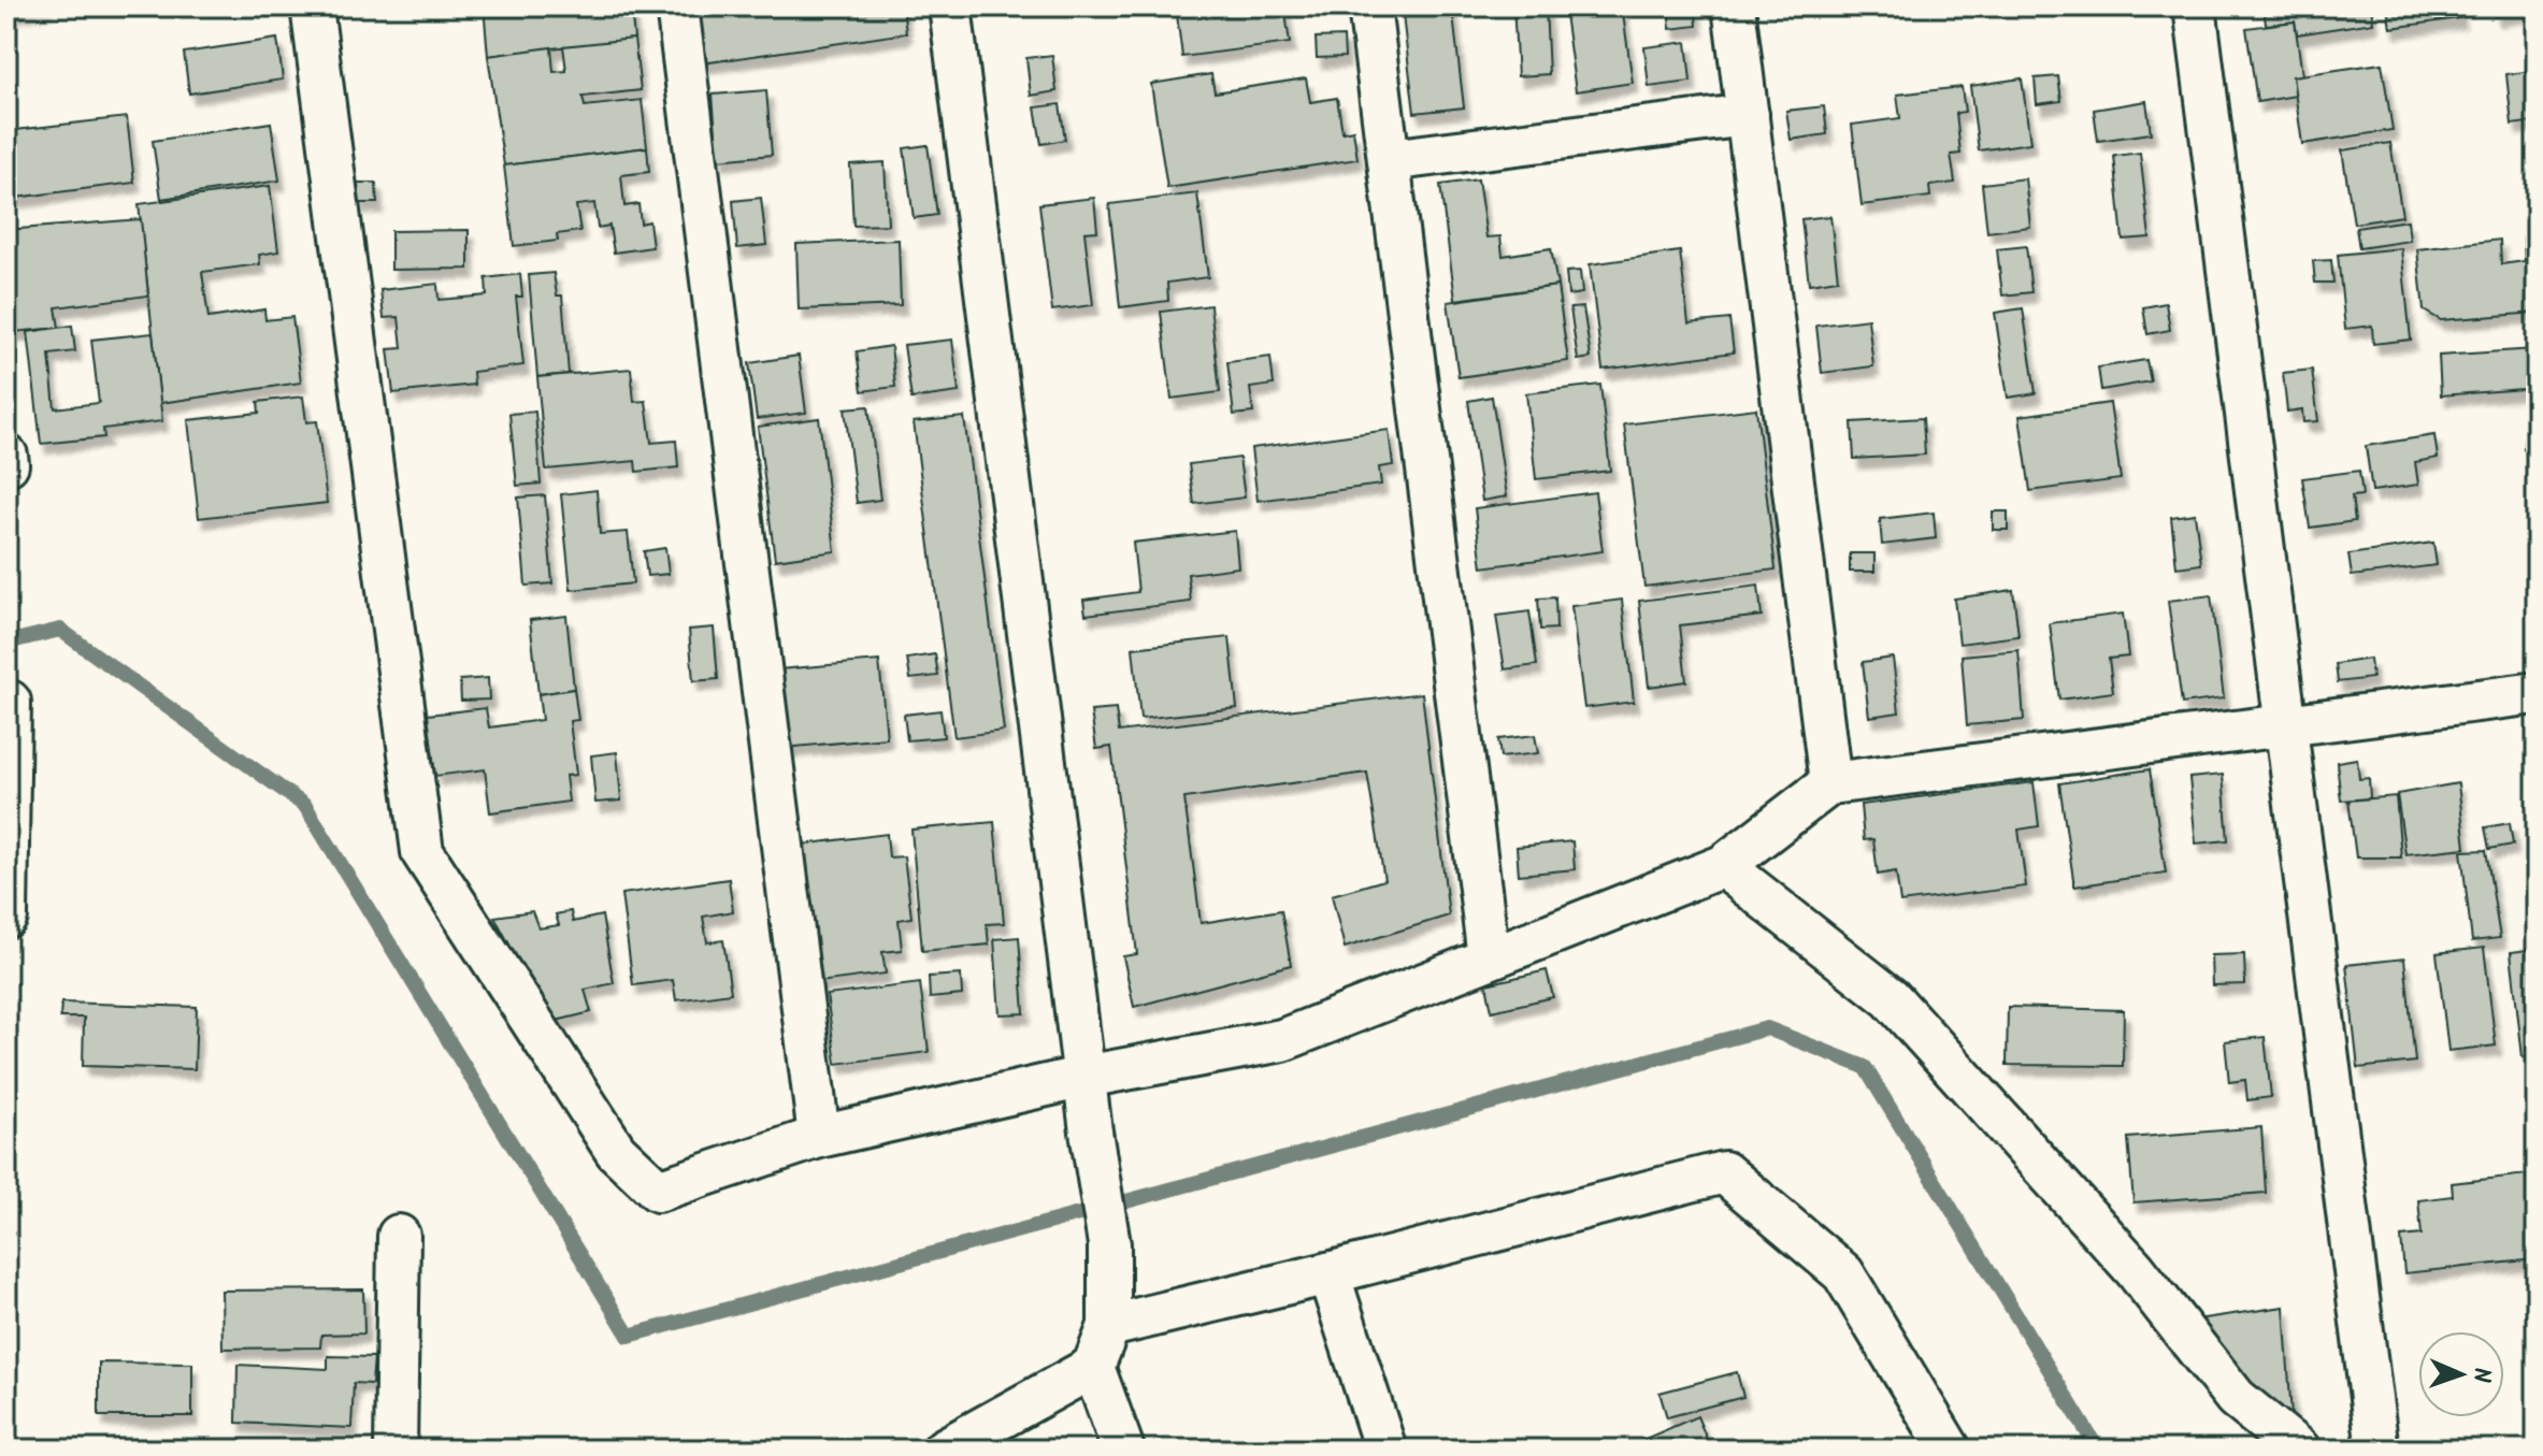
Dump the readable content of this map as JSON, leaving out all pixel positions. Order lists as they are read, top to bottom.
{
  "north": "right"
}
